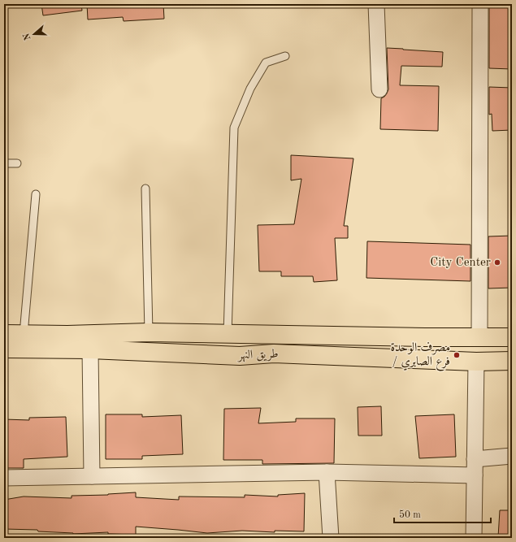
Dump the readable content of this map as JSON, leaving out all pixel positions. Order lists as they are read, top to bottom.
{
  "streets": {
    "main road": ["طريق النهر"]
  },
  "places": ["City Center", "مصرف الوحدة / فرع الصابري"],
  "scale_bar": "50 m",
  "north": "left"
}
